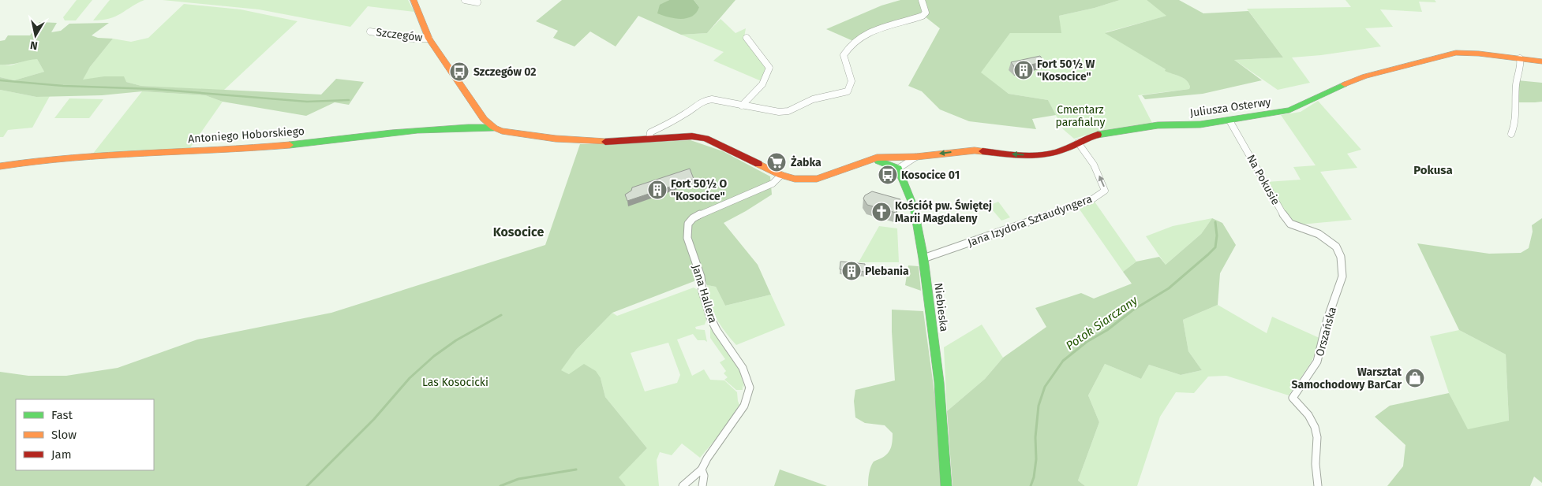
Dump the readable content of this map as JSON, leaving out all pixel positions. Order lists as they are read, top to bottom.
{
  "streets": {
    "street": [
      "Szczegów",
      "Juliusza Osterwy",
      "Antoniego Hoborskiego",
      "Na Pokusie",
      "Jana Izydora Sztaudyngera",
      "Jana Hallera",
      "Niebieska",
      "Orszańska"
    ]
  },
  "crossings": [
    ["Juliusza Osterwy", "Antoniego Hoborskiego"],
    ["Juliusza Osterwy", "Na Pokusie"],
    ["Juliusza Osterwy", "Jana Izydora Sztaudyngera"],
    ["Juliusza Osterwy", "Jana Hallera"],
    ["Juliusza Osterwy", "Niebieska"],
    ["Na Pokusie", "Orszańska"],
    ["Jana Izydora Sztaudyngera", "Niebieska"]
  ],
  "districts": ["Pokusa", "Kosocice"],
  "water": ["Potok Siarczany"],
  "parks": ["Cmentarz parafialny", "Las Kosocicki"],
  "places": {
    "building": ["Fort 50½ W \"Kosocice\"", "Fort 50½ O \"Kosocice\"", "Plebania"],
    "bus stop": ["Szczegów 02", "Kosocice 01"],
    "supermarket": ["Żabka"],
    "church": ["Kościół pw. Świętej Marii Magdaleny"],
    "shop": ["Warsztat Samochodowy BarCar"]
  },
  "legend": ["Fast", "Slow", "Jam"],
  "north": "bottom"
}
